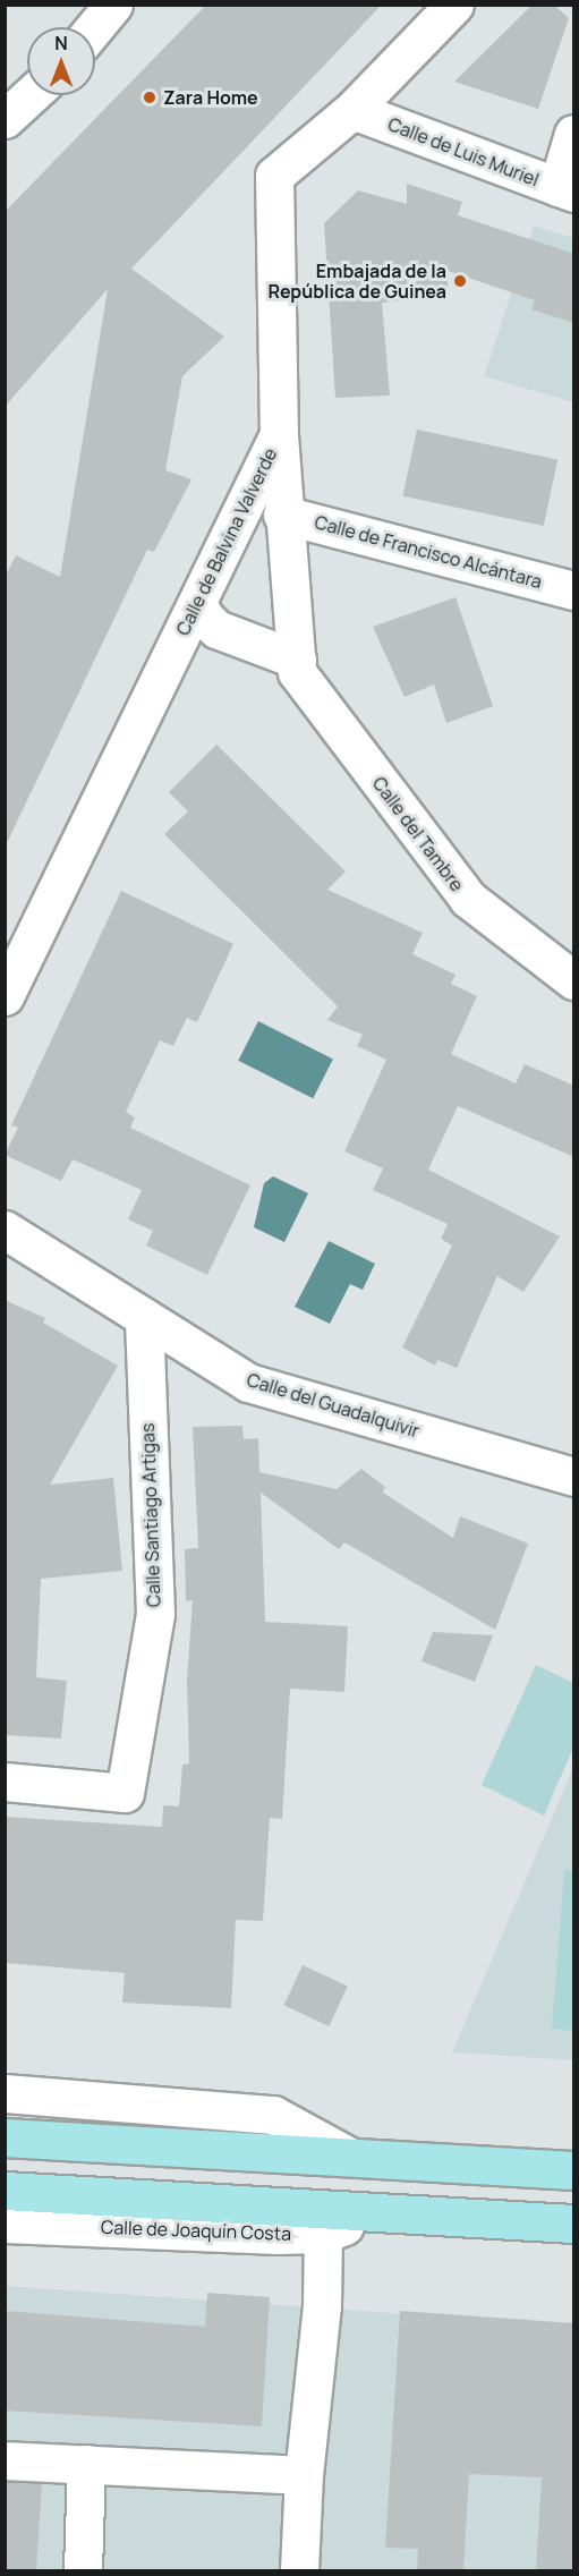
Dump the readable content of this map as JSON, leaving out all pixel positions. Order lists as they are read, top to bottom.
{
  "streets": {
    "main road": ["Calle de Joaquín Costa"],
    "street": [
      "Calle de Luis Muriel",
      "Calle de Balvina Valverde",
      "Calle de Francisco Alcántara",
      "Calle del Tambre",
      "Calle del Guadalquivir",
      "Calle Santiago Artigas"
    ]
  },
  "crossings": [
    ["Calle de Luis Muriel", "Calle de Balvina Valverde"],
    ["Calle de Balvina Valverde", "Calle del Tambre"],
    ["Calle de Francisco Alcántara", "Calle del Tambre"],
    ["Calle del Guadalquivir", "Calle Santiago Artigas"]
  ],
  "places": ["Zara Home", "Embajada de la República de Guinea"],
  "north": "top"
}
